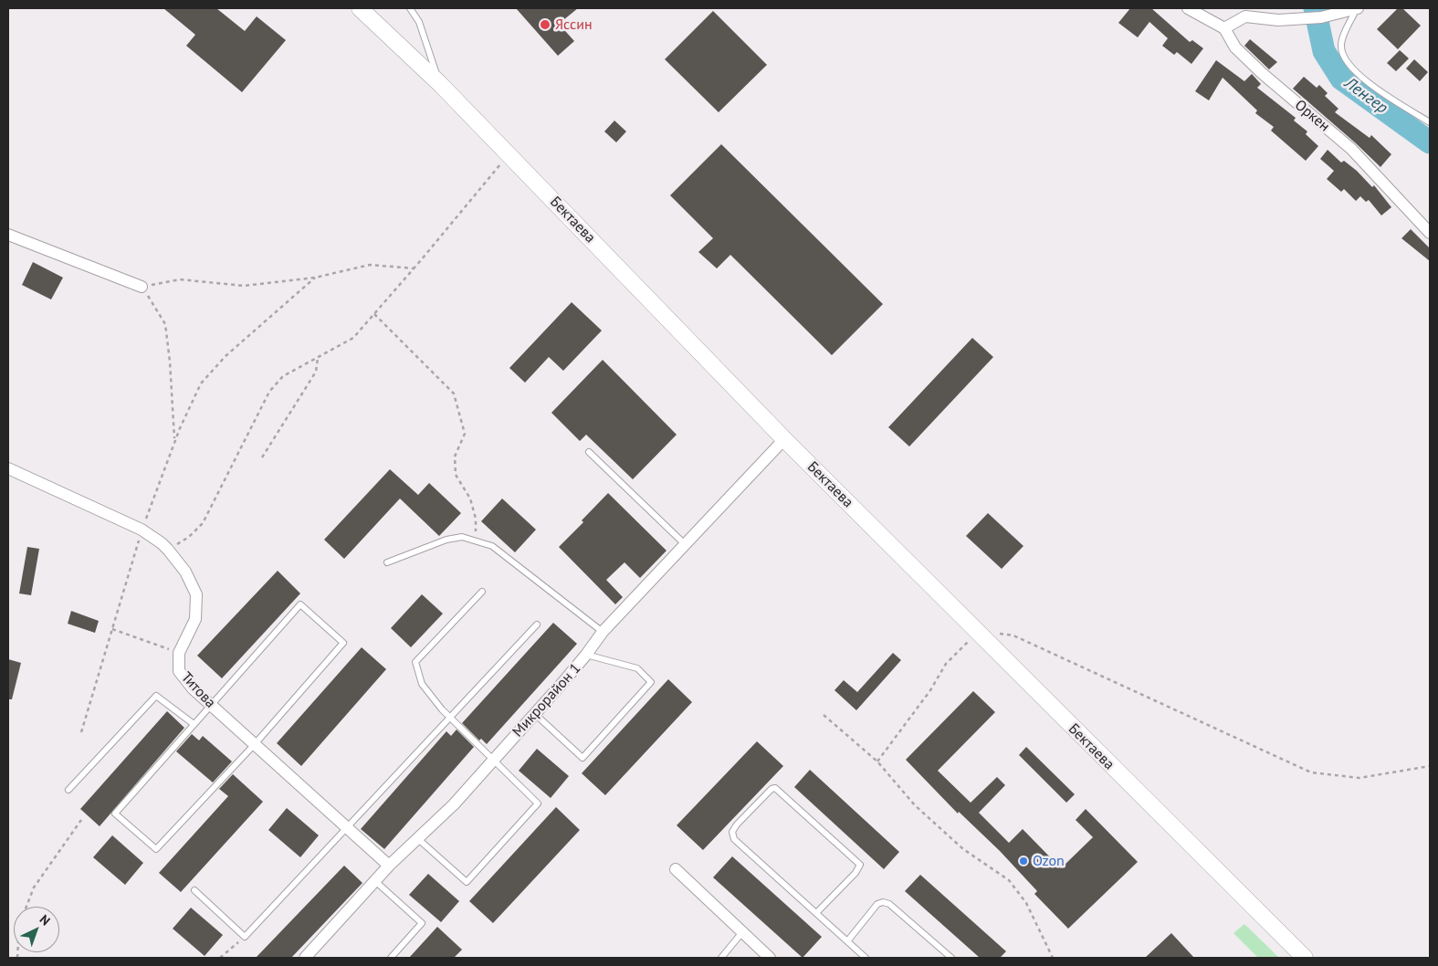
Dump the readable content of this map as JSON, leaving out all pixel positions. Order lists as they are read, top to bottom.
{
  "streets": {
    "street": [
      "Оркен",
      "Бектаева",
      "Титова",
      "Микрорайон 1"
    ]
  },
  "crossings": [
    ["Бектаева", "Микрорайон 1"],
    ["Титова", "Микрорайон 1"]
  ],
  "water": ["Ленгер"],
  "places": ["Яссин", "Ozon"],
  "north": "top right"
}
